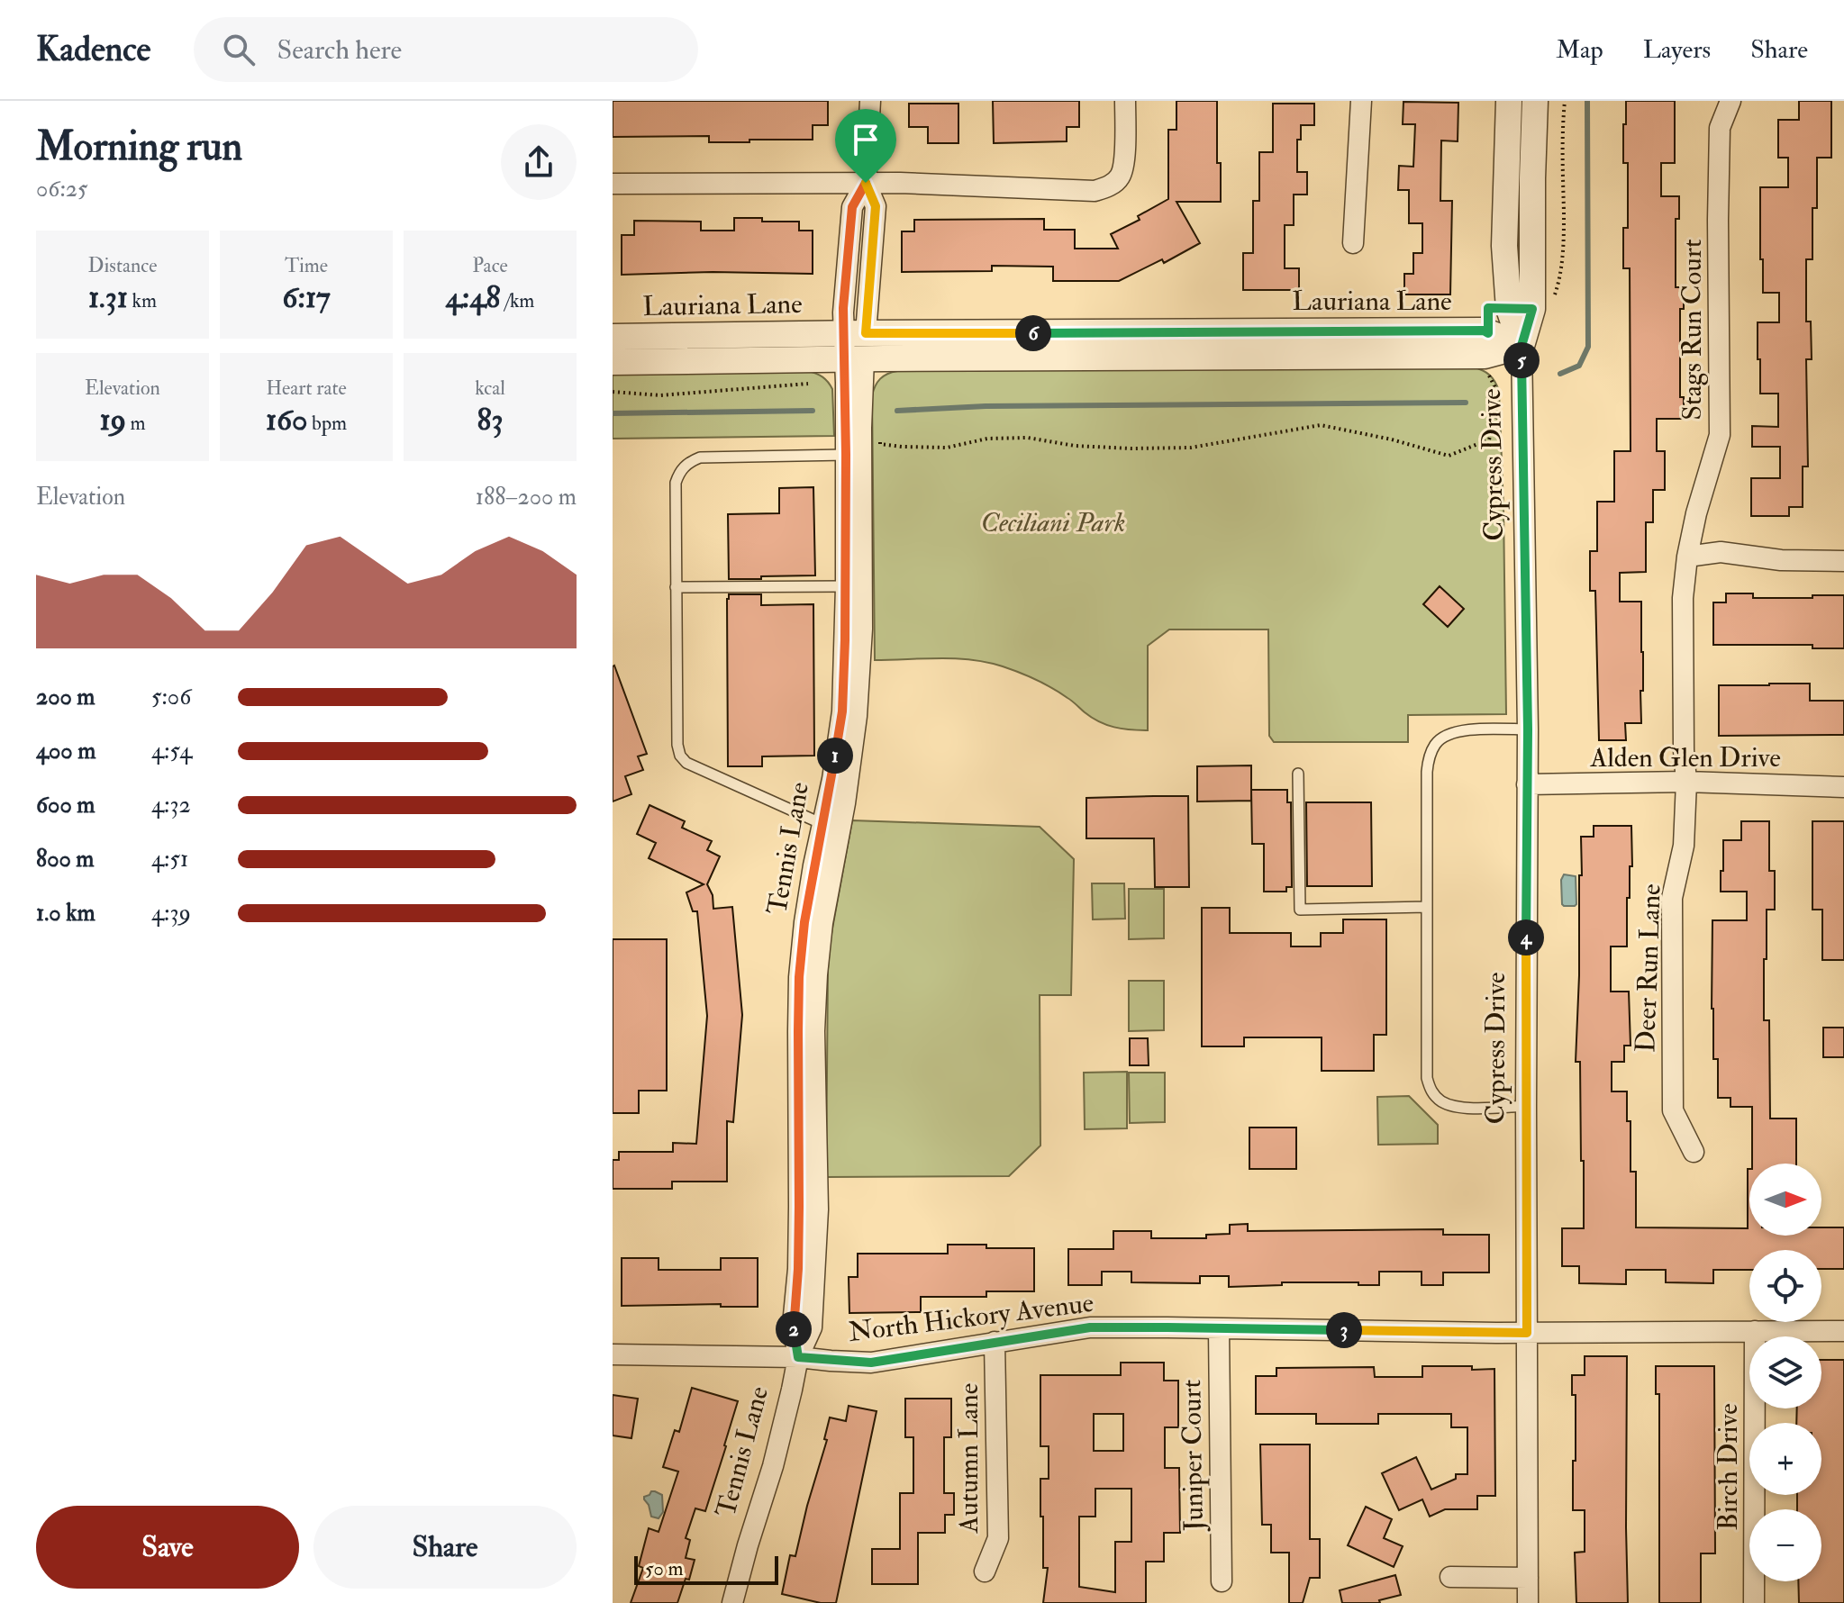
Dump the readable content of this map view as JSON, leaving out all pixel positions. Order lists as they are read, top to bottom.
{
  "streets": {
    "street": [
      "Lauriana Lane",
      "Stags Run Court",
      "Cypress Drive",
      "Alden Glen Drive",
      "Tennis Lane",
      "Deer Run Lane",
      "North Hickory Avenue",
      "Juniper Court",
      "Autumn Lane",
      "Birch Drive"
    ]
  },
  "crossings": [
    ["Lauriana Lane", "Cypress Drive"],
    ["Lauriana Lane", "Tennis Lane"],
    ["Stags Run Court", "Alden Glen Drive"],
    ["Stags Run Court", "Deer Run Lane"],
    ["Cypress Drive", "Alden Glen Drive"],
    ["Cypress Drive", "North Hickory Avenue"],
    ["Alden Glen Drive", "Deer Run Lane"],
    ["Tennis Lane", "North Hickory Avenue"],
    ["North Hickory Avenue", "Juniper Court"],
    ["North Hickory Avenue", "Autumn Lane"],
    ["North Hickory Avenue", "Birch Drive"]
  ],
  "parks": ["Ceciliani Park"],
  "scale_bar": "50 m",
  "north": "right",
  "page": {
    "header": "Kadence",
    "search": "Search here",
    "nav": ["Map", "Layers", "Share"],
    "heading": ["Morning run", "06:25"],
    "stats": [
      ["Distance", "1.31 km"],
      ["Time", "6:17"],
      ["Pace", "4:48 /km"],
      ["Elevation", "19 m"],
      ["Heart rate", "160 bpm"],
      ["kcal", "83"]
    ],
    "pins": [
      "6",
      "5",
      "1",
      "4",
      "2",
      "3"
    ],
    "chart": ["Elevation", "188–200 m"],
    "list": [
      {
        "name": "200 m",
        "note": "5:06"
      },
      {
        "name": "400 m",
        "note": "4:54"
      },
      {
        "name": "600 m",
        "note": "4:32"
      },
      {
        "name": "800 m",
        "note": "4:51"
      },
      {
        "name": "1.0 km",
        "note": "4:39"
      }
    ],
    "map_buttons": ["+", "−"],
    "buttons": ["Save", "Share"],
    "scale": "50 m"
  }
}
